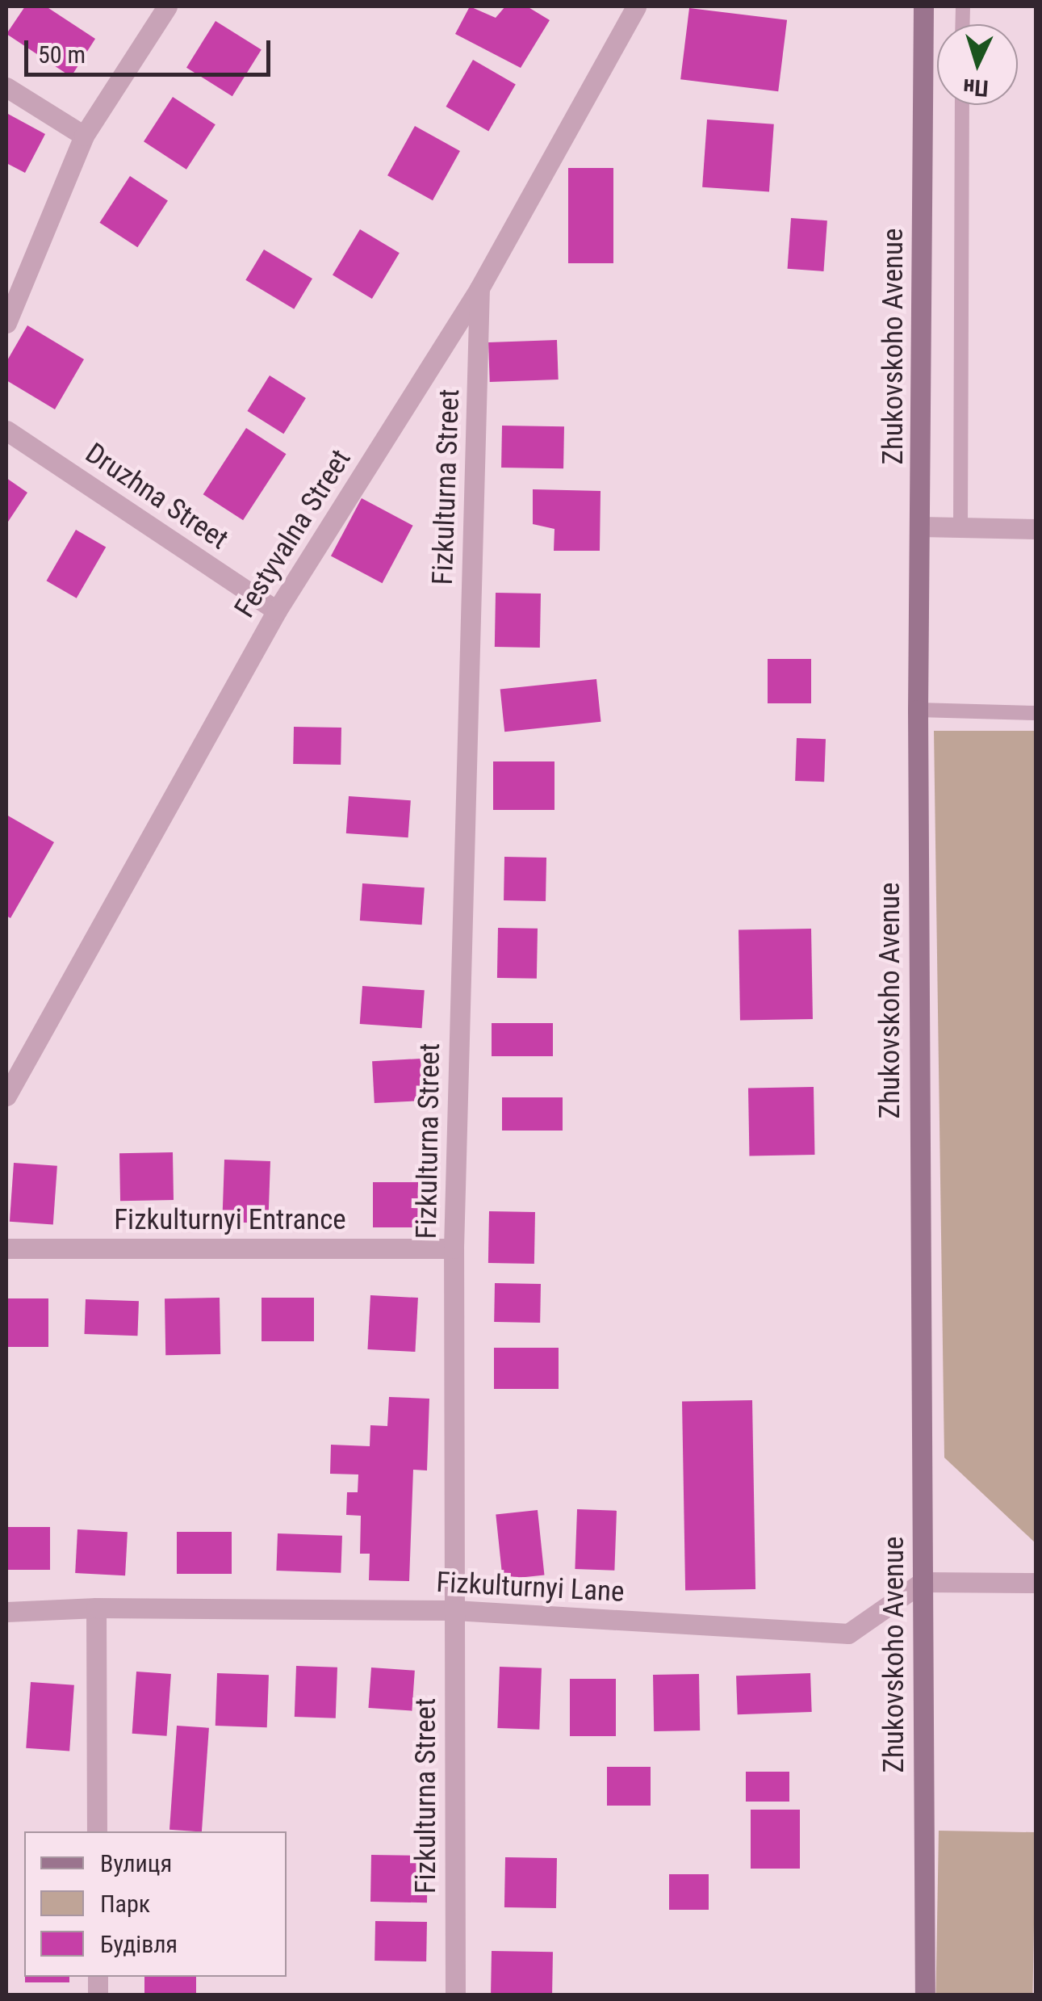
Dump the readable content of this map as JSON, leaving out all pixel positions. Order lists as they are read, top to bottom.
{
  "streets": {
    "street": [
      "Zhukovskoho Avenue",
      "Fizkulturna Street",
      "Druzhna Street",
      "Festyvalna Street",
      "Fizkulturnyi Entrance",
      "Fizkulturnyi Lane"
    ]
  },
  "crossings": [
    ["Zhukovskoho Avenue", "Fizkulturnyi Lane"],
    ["Fizkulturna Street", "Festyvalna Street"],
    ["Fizkulturna Street", "Fizkulturnyi Entrance"],
    ["Fizkulturna Street", "Fizkulturnyi Lane"],
    ["Druzhna Street", "Festyvalna Street"]
  ],
  "legend": ["Вулиця", "Парк", "Будівля"],
  "scale_bar": "50 m",
  "north": "bottom"
}
